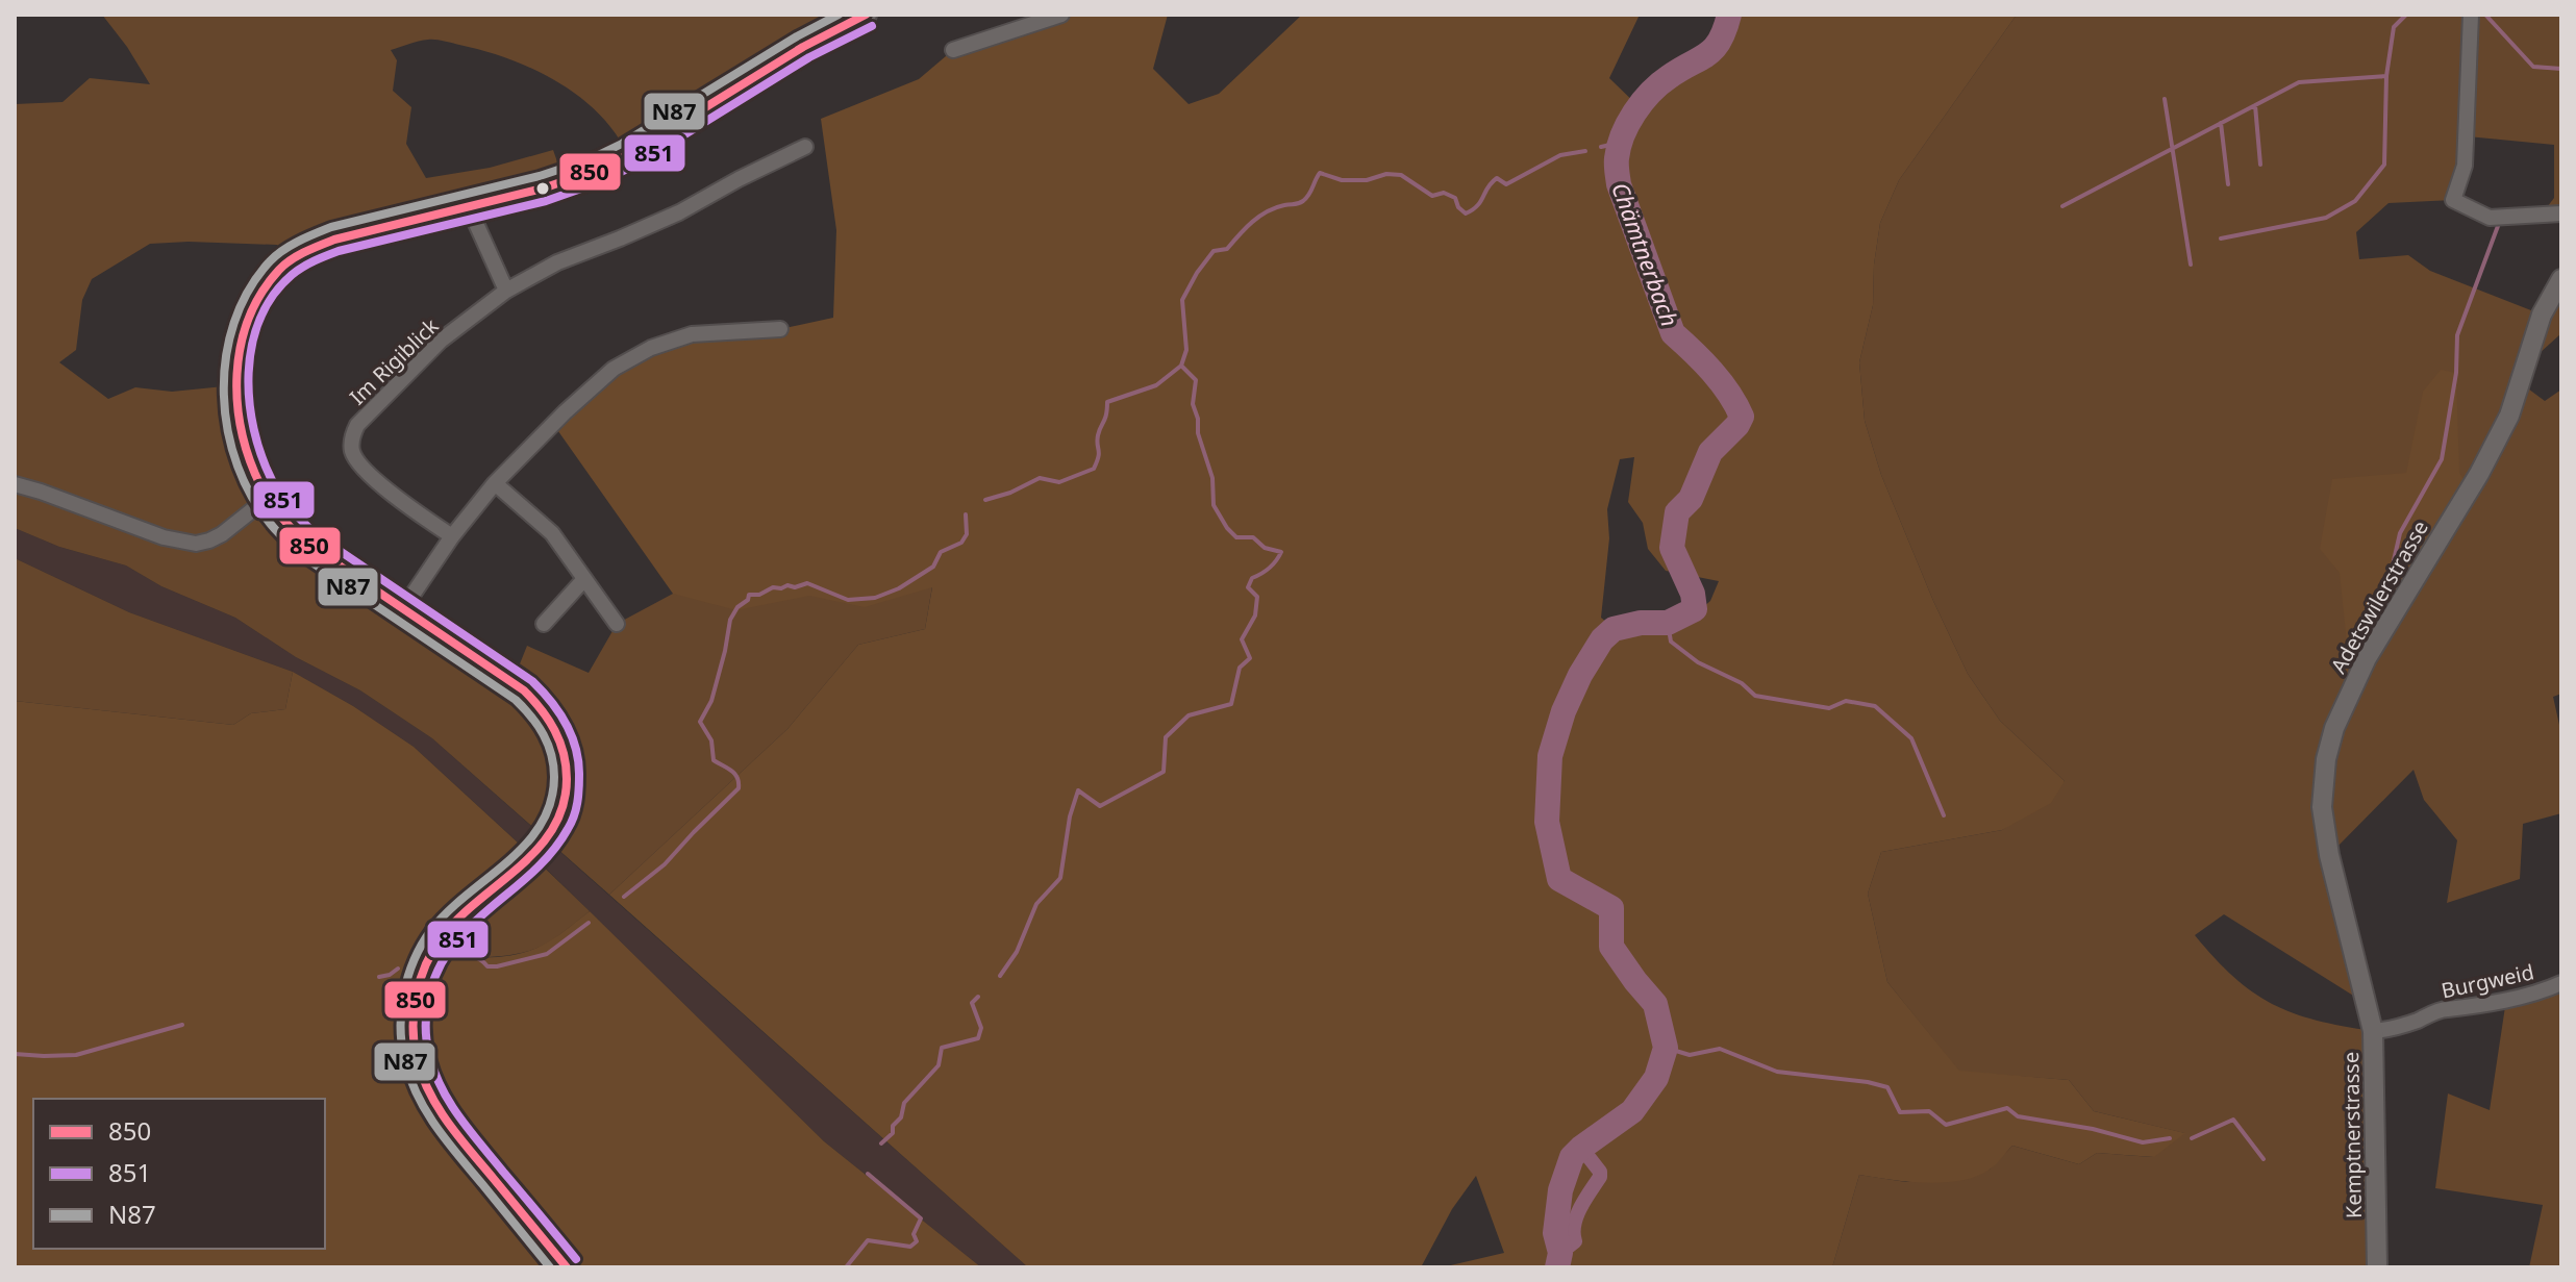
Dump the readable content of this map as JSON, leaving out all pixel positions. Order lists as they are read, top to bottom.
{
  "streets": {
    "street": [
      "Im Rigiblick",
      "Adetswilerstrasse",
      "Burgweid",
      "Kemptnerstrasse"
    ]
  },
  "crossings": [
    ["Adetswilerstrasse", "Kemptnerstrasse"],
    ["Burgweid", "Kemptnerstrasse"]
  ],
  "water": ["Chämtnerbach"],
  "lines": ["transit line 850", "transit line N87", "transit line 851"],
  "legend": ["850", "851", "N87"]
}
